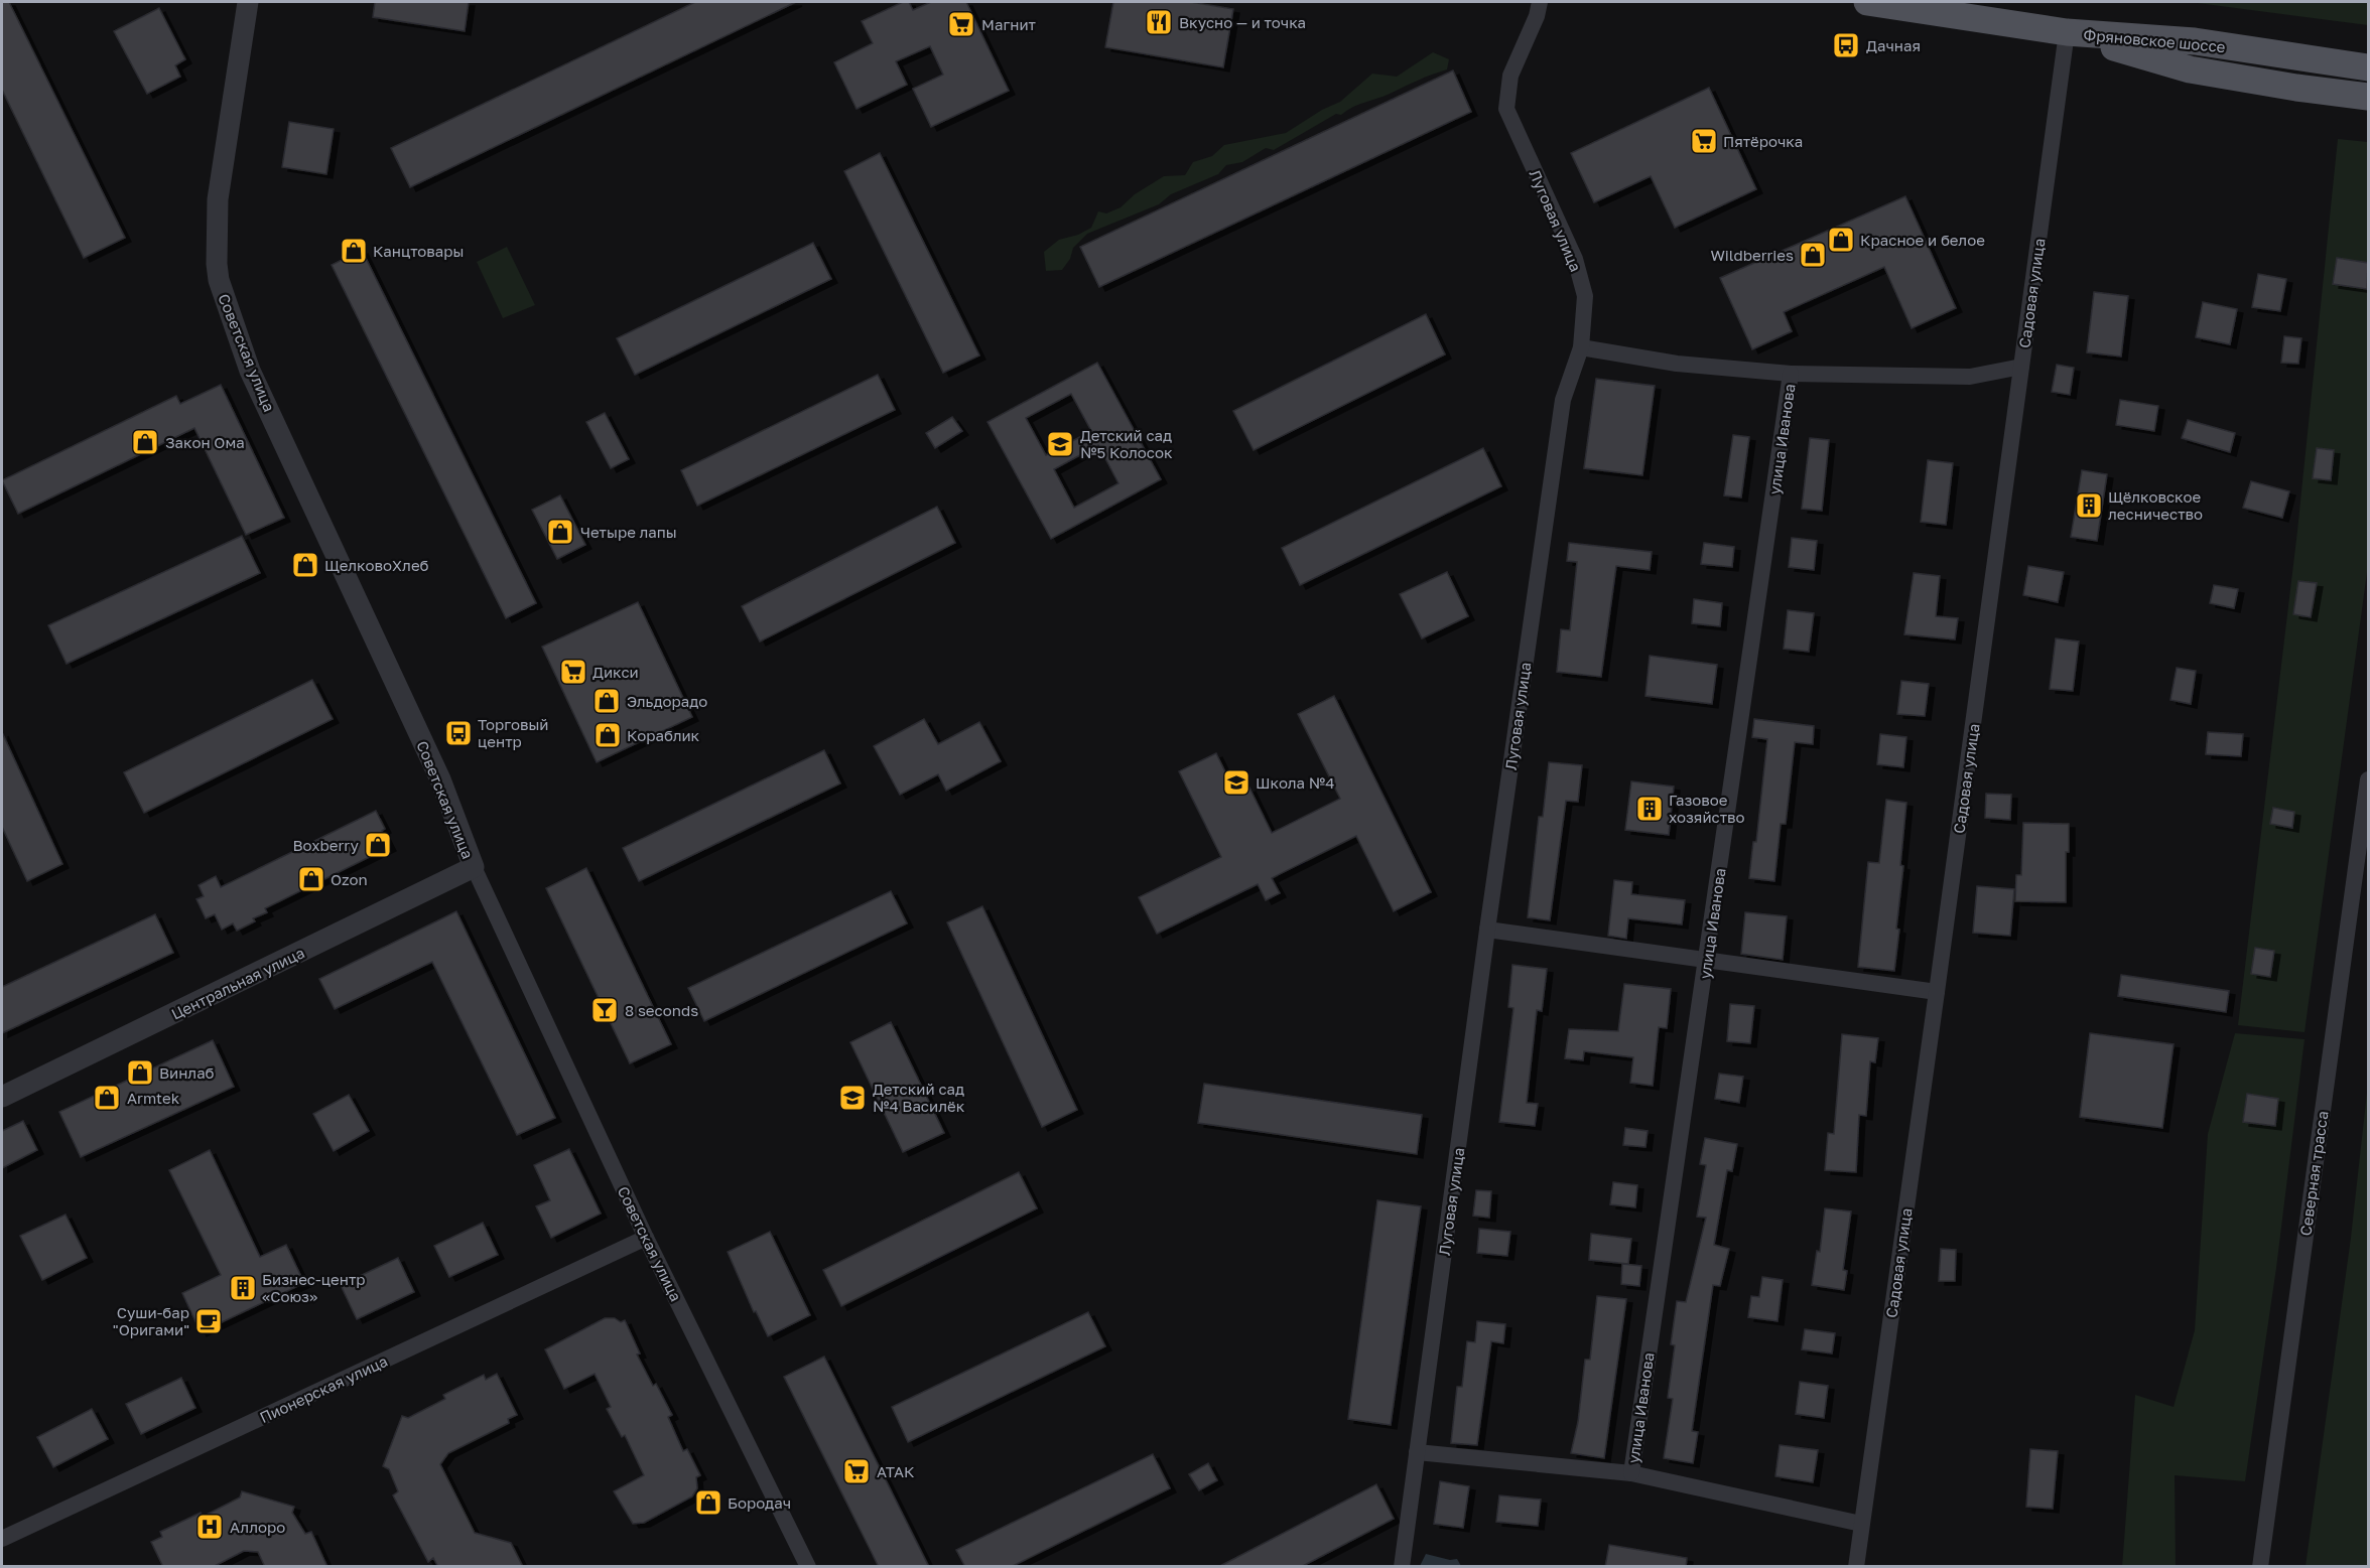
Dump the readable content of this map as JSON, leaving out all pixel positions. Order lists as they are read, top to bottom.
{
  "streets": {
    "main road": ["Фряновское шоссе"],
    "street": [
      "Луговая улица",
      "Садовая улица",
      "Советская улица",
      "улица Иванова",
      "Центральная улица",
      "Северная трасса",
      "Пионерская улица"
    ]
  },
  "crossings": [
    ["Фряновское шоссе", "Садовая улица"],
    ["Советская улица", "Центральная улица"],
    ["Советская улица", "Пионерская улица"]
  ],
  "places": {
    "restaurant": ["Вкусно — и точка"],
    "supermarket": [
      "Магнит",
      "Пятёрочка",
      "Дикси",
      "АТАК"
    ],
    "bus stop": ["Дачная", "Торговый центр"],
    "shop": [
      "Красное и белое",
      "Канцтовары",
      "Wildberries",
      "Закон Ома",
      "Четыре лапы",
      "ЩелковоХлеб",
      "Эльдорадо",
      "Кораблик",
      "Boxberry",
      "Ozon",
      "Винлаб",
      "Armtek",
      "Бородач"
    ],
    "school or university": ["Детский сад №5 Колосок", "Школа №4", "Детский сад №4 Василёк"],
    "building": ["Щёлковское лесничество", "Газовое хозяйство", "Бизнес-центр «Союз»"],
    "bar": ["8 seconds"],
    "cafe": ["Суши-бар \"Оригами\""],
    "hospital": ["Аллоро"]
  }
}
